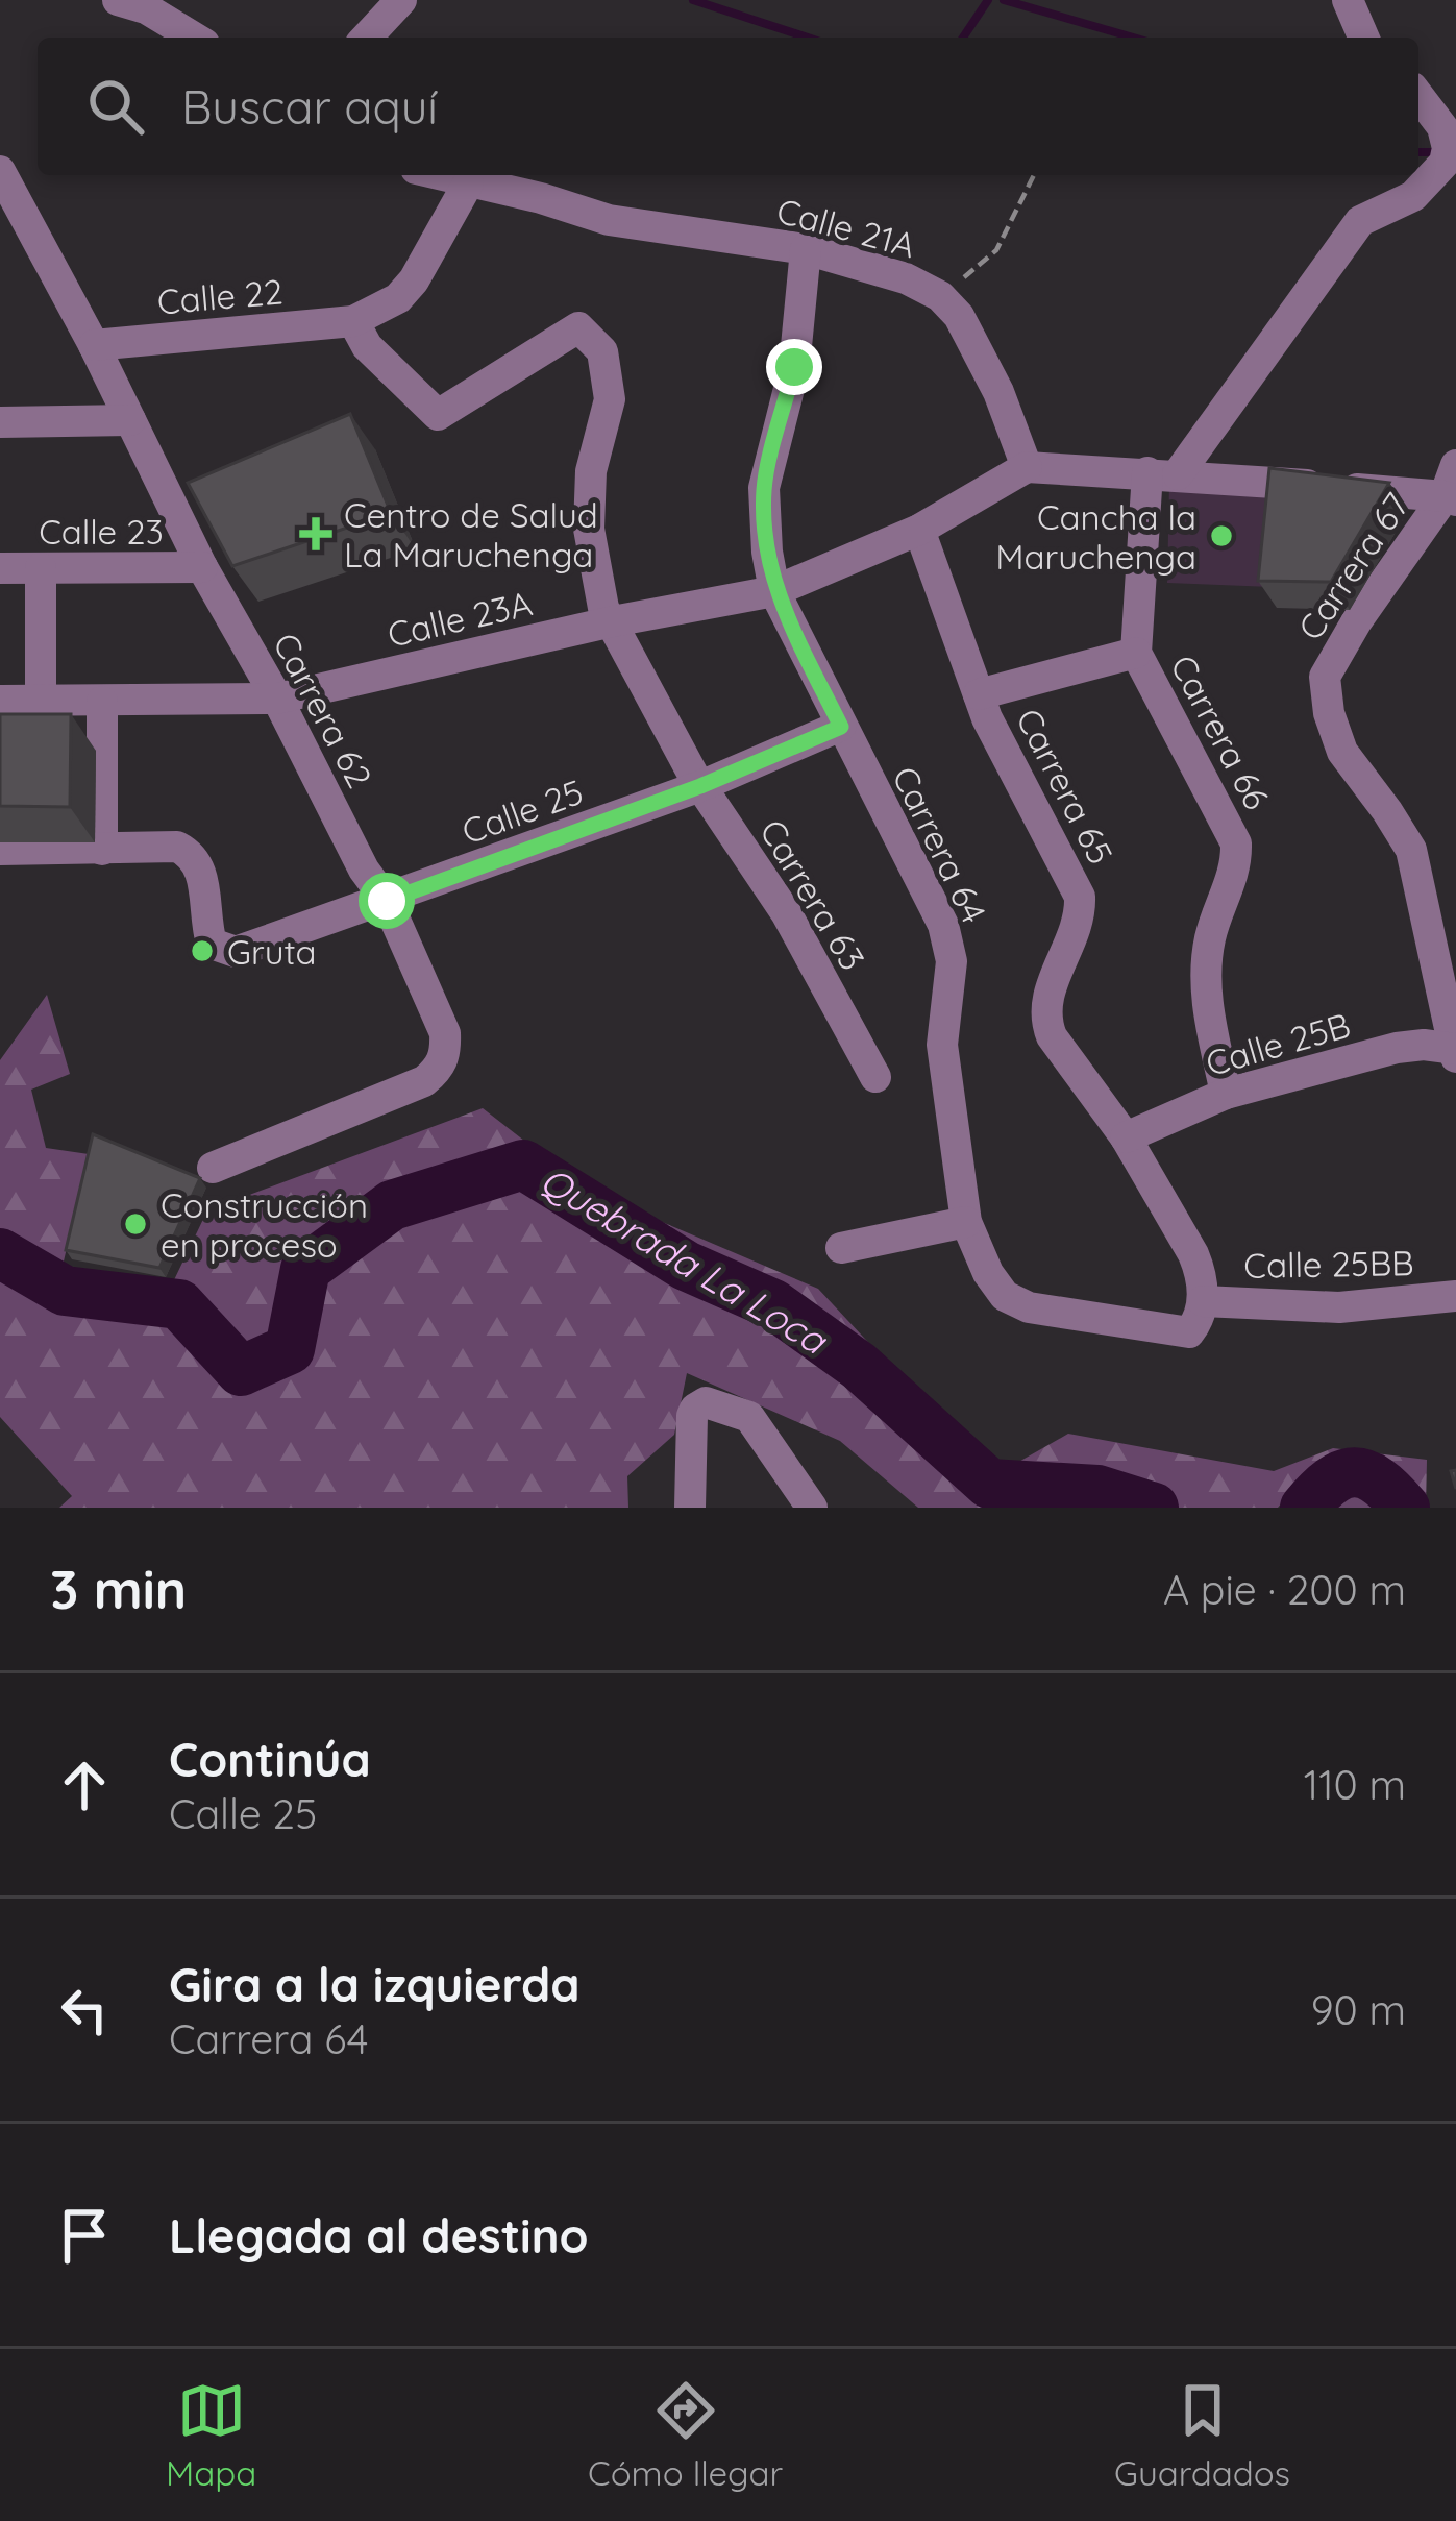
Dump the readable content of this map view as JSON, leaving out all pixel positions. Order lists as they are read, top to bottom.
{
  "streets": {
    "street": [
      "Calle 21A",
      "Calle 22",
      "Calle 23",
      "Carrera 67",
      "Calle 23A",
      "Carrera 62",
      "Carrera 66",
      "Carrera 65",
      "Calle 25",
      "Carrera 64",
      "Carrera 63",
      "Calle 25B",
      "Calle 25BB"
    ]
  },
  "crossings": [
    ["Calle 21A", "Calle 23A"],
    ["Calle 21A", "Carrera 64"],
    ["Calle 22", "Carrera 62"],
    ["Calle 22", "Carrera 63"],
    ["Calle 23", "Carrera 62"],
    ["Carrera 67", "Calle 25B"],
    ["Calle 23A", "Carrera 62"],
    ["Calle 23A", "Carrera 65"],
    ["Calle 23A", "Carrera 64"],
    ["Calle 23A", "Carrera 63"],
    ["Carrera 62", "Calle 25"],
    ["Carrera 66", "Calle 25B"],
    ["Carrera 65", "Carrera 64"],
    ["Carrera 65", "Calle 25B"],
    ["Carrera 65", "Calle 25BB"],
    ["Calle 25", "Carrera 64"],
    ["Calle 25", "Carrera 63"],
    ["Carrera 64", "Calle 25BB"]
  ],
  "water": ["Quebrada La Loca"],
  "places": {
    "health": ["Centro de Salud La Maruchenga"],
    "other": ["Cancha la Maruchenga", "Gruta", "Construcción en proceso"]
  },
  "page": {
    "search": "Buscar aquí",
    "heading": ["3 min", "A pie · 200 m"],
    "list": [
      ["Continúa", "Calle 25", "110 m"],
      ["Gira a la izquierda", "Carrera 64", "90 m"],
      "Llegada al destino"
    ],
    "nav": ["Mapa", "Cómo llegar", "Guardados"]
  }
}
